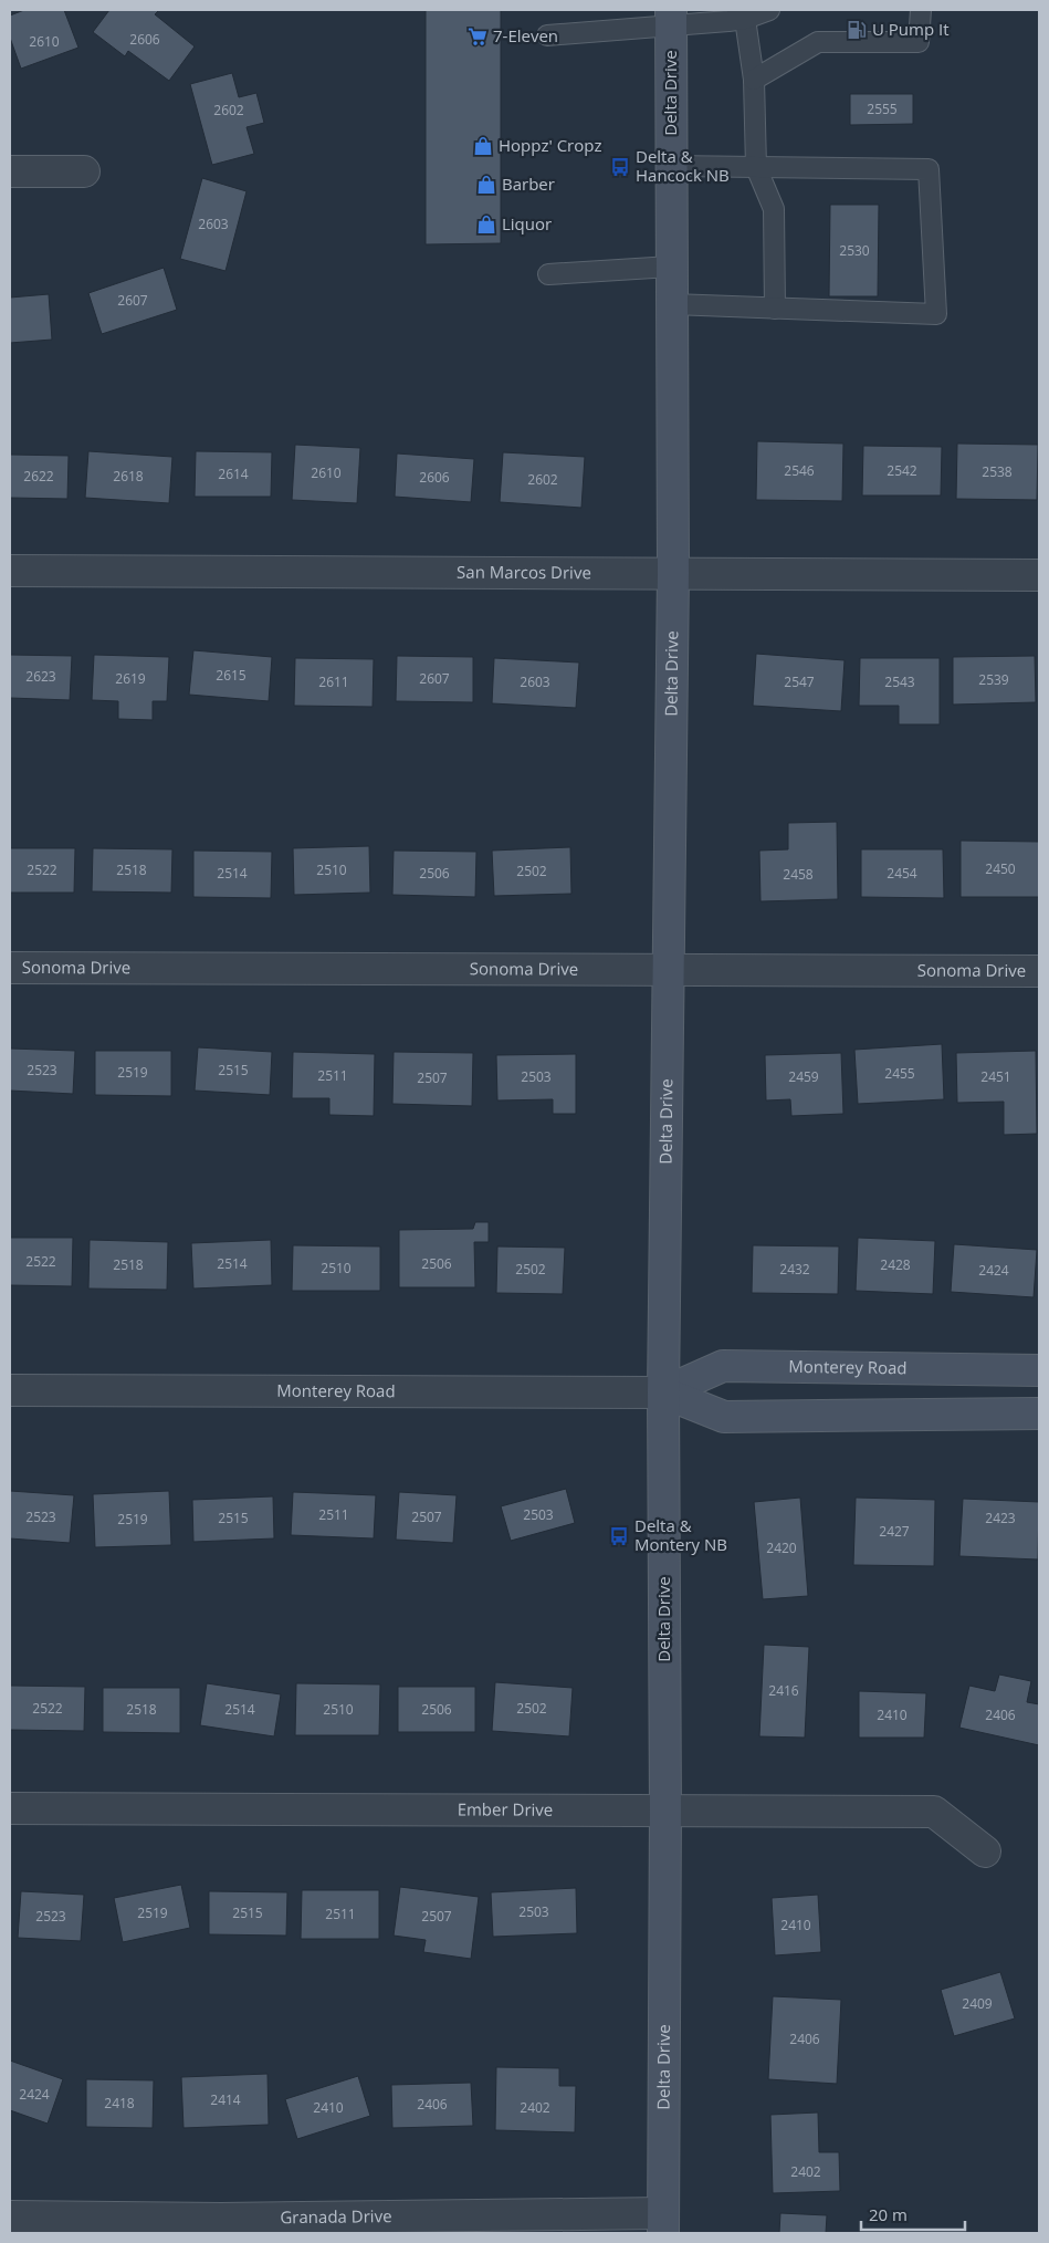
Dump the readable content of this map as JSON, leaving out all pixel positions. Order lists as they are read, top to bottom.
{
  "streets": {
    "main road": ["Delta Drive", "Monterey Road"],
    "street": [
      "San Marcos Drive",
      "Sonoma Drive",
      "Ember Drive",
      "Granada Drive"
    ]
  },
  "crossings": [
    ["Delta Drive", "San Marcos Drive"],
    ["Delta Drive", "Sonoma Drive"],
    ["Delta Drive", "Monterey Road"],
    ["Delta Drive", "Ember Drive"],
    ["Delta Drive", "Granada Drive"]
  ],
  "places": {
    "fuel station": ["U Pump It"],
    "supermarket": ["7-Eleven"],
    "shop": ["Hoppz' Cropz", "Barber", "Liquor"],
    "bus stop": ["Delta & Hancock NB", "Delta & Montery NB"]
  },
  "house_numbers": [
    "2606",
    "2610",
    "2555",
    "2602",
    "2603",
    "2530",
    "2607",
    "2546",
    "2542",
    "2538",
    "2610",
    "2614",
    "2622",
    "2618",
    "2606",
    "2602",
    "2615",
    "2623",
    "2619",
    "2607",
    "2539",
    "2611",
    "2603",
    "2547",
    "2543",
    "2450",
    "2522",
    "2518",
    "2510",
    "2502",
    "2514",
    "2506",
    "2454",
    "2458",
    "2523",
    "2515",
    "2519",
    "2455",
    "2511",
    "2503",
    "2459",
    "2451",
    "2507",
    "2522",
    "2514",
    "2506",
    "2518",
    "2428",
    "2510",
    "2502",
    "2432",
    "2424",
    "2511",
    "2503",
    "2523",
    "2507",
    "2515",
    "2423",
    "2519",
    "2427",
    "2420",
    "2416",
    "2522",
    "2502",
    "2518",
    "2514",
    "2510",
    "2506",
    "2410",
    "2406",
    "2503",
    "2519",
    "2515",
    "2511",
    "2523",
    "2507",
    "2410",
    "2409",
    "2406",
    "2424",
    "2414",
    "2418",
    "2406",
    "2410",
    "2402",
    "2402"
  ],
  "scale_bar": "20 m"
}
